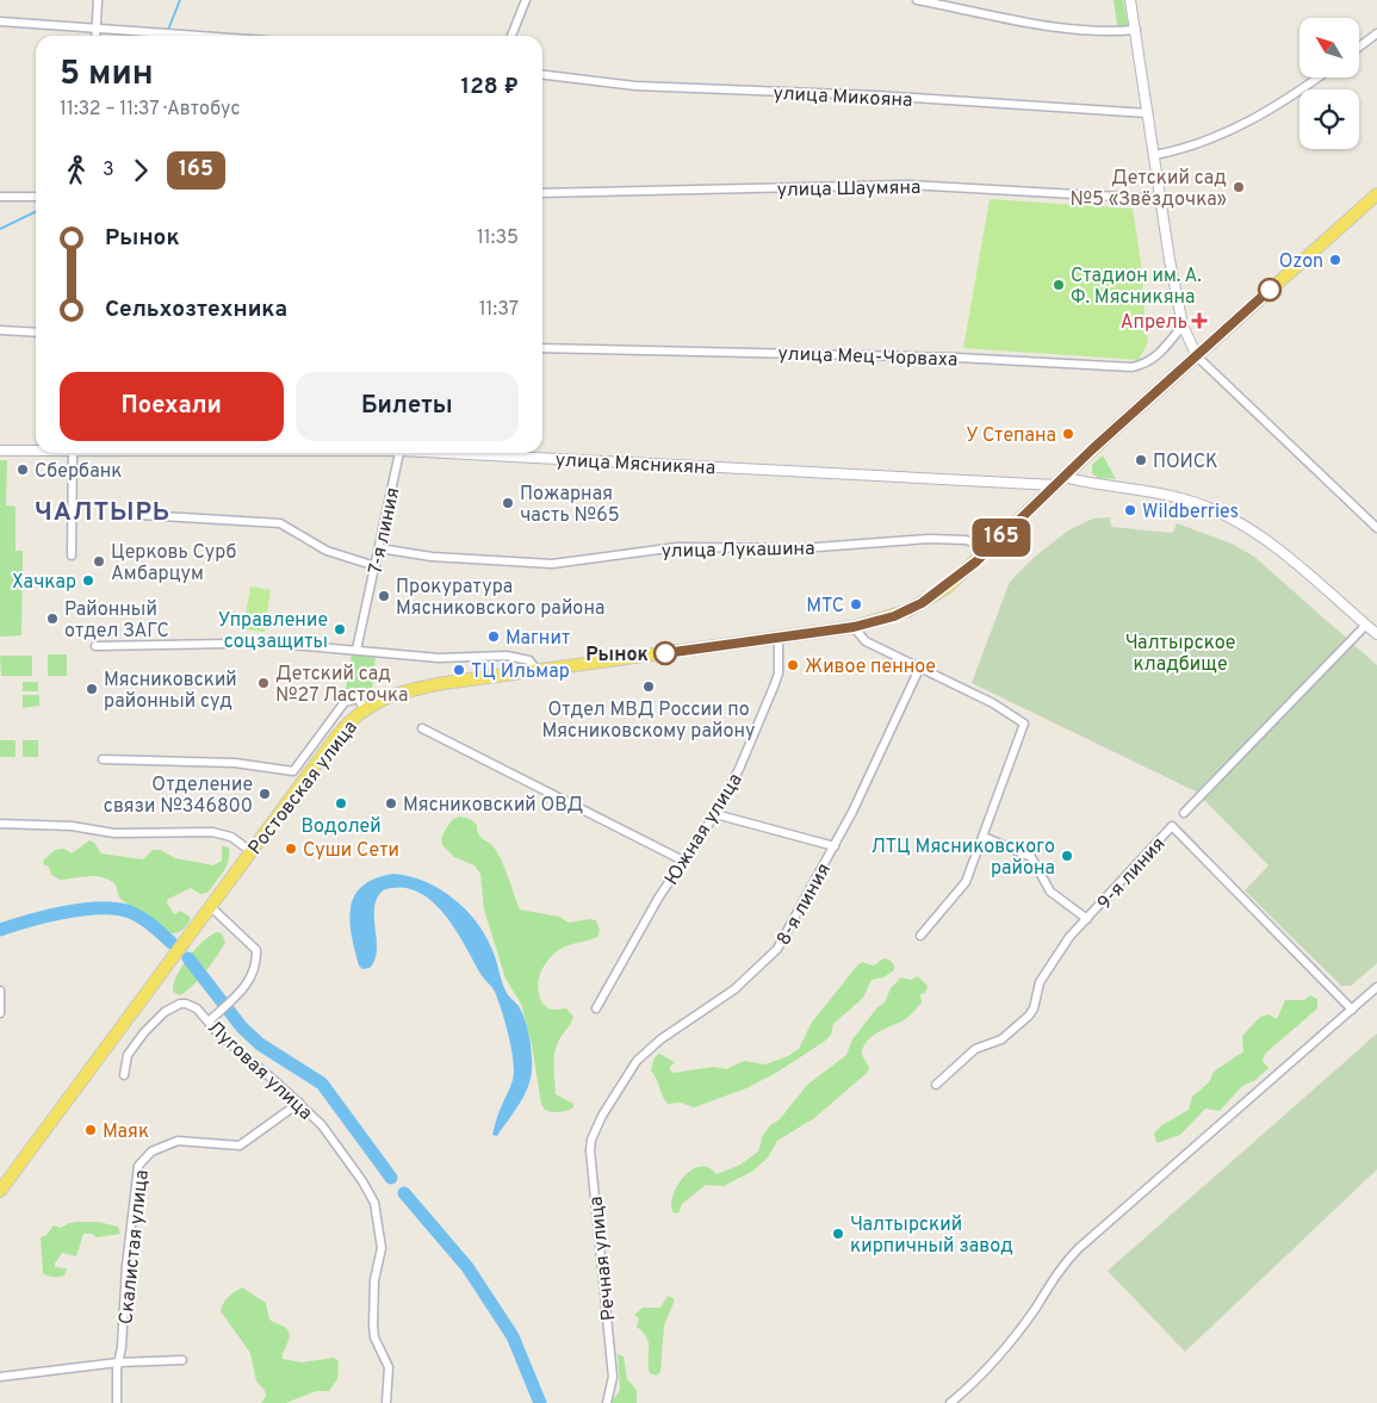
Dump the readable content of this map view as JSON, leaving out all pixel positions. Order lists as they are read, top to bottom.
{
  "streets": {
    "main road": ["Ростовская улица"],
    "street": [
      "улица Микояна",
      "улица Шаумяна",
      "улица Мец-Чорваха",
      "улица Мясникяна",
      "7-я линия",
      "улица Лукашина",
      "Южная улица",
      "9-я линия",
      "8-я линия",
      "Луговая улица",
      "Скалистая улица",
      "Речная улица"
    ]
  },
  "crossings": [
    ["улица Мясникяна", "Ростовская улица"],
    ["7-я линия", "улица Лукашина"],
    ["улица Лукашина", "Ростовская улица"],
    ["Ростовская улица", "Южная улица"],
    ["8-я линия", "Речная улица"],
    ["Луговая улица", "Скалистая улица"]
  ],
  "districts": ["ЧАЛТЫРЬ"],
  "parks": ["Чалтырское кладбище"],
  "places": {
    "other": [
      "Детский сад №5 «Звёздочка»",
      "Ozon",
      "Стадион им. А. Ф. Мясникяна",
      "У Степана",
      "ПОИСК",
      "Сбербанк",
      "Пожарная часть №65",
      "Wildberries",
      "Церковь Сурб Амбарцум",
      "Хачкар",
      "Прокуратура Мясниковского района",
      "МТС",
      "Районный отдел ЗАГС",
      "Управление соцзащиты",
      "Магнит",
      "Рынок",
      "Живое пенное",
      "ТЦ Ильмар",
      "Детский сад №27 Ласточка",
      "Отдел МВД России по Мясниковскому району",
      "Мясниковский районный суд",
      "Отделение связи №346800",
      "Водолей",
      "Мясниковский ОВД",
      "Суши Сети",
      "ЛТЦ Мясниковского района",
      "Маяк",
      "Чалтырский кирпичный завод"
    ],
    "health": ["Апрель"]
  },
  "lines": ["bus line 165"],
  "north": "top left",
  "page": {
    "on_map": "165",
    "heading": ["5 мин", "11:32 – 11:37 · Автобус", "128 ₽"],
    "legs": ["3", "165"],
    "list": [
      {
        "name": "Рынок",
        "value": "11:35"
      },
      {
        "name": "Сельхозтехника",
        "value": "11:37"
      }
    ],
    "buttons": ["Поехали", "Билеты"]
  }
}
